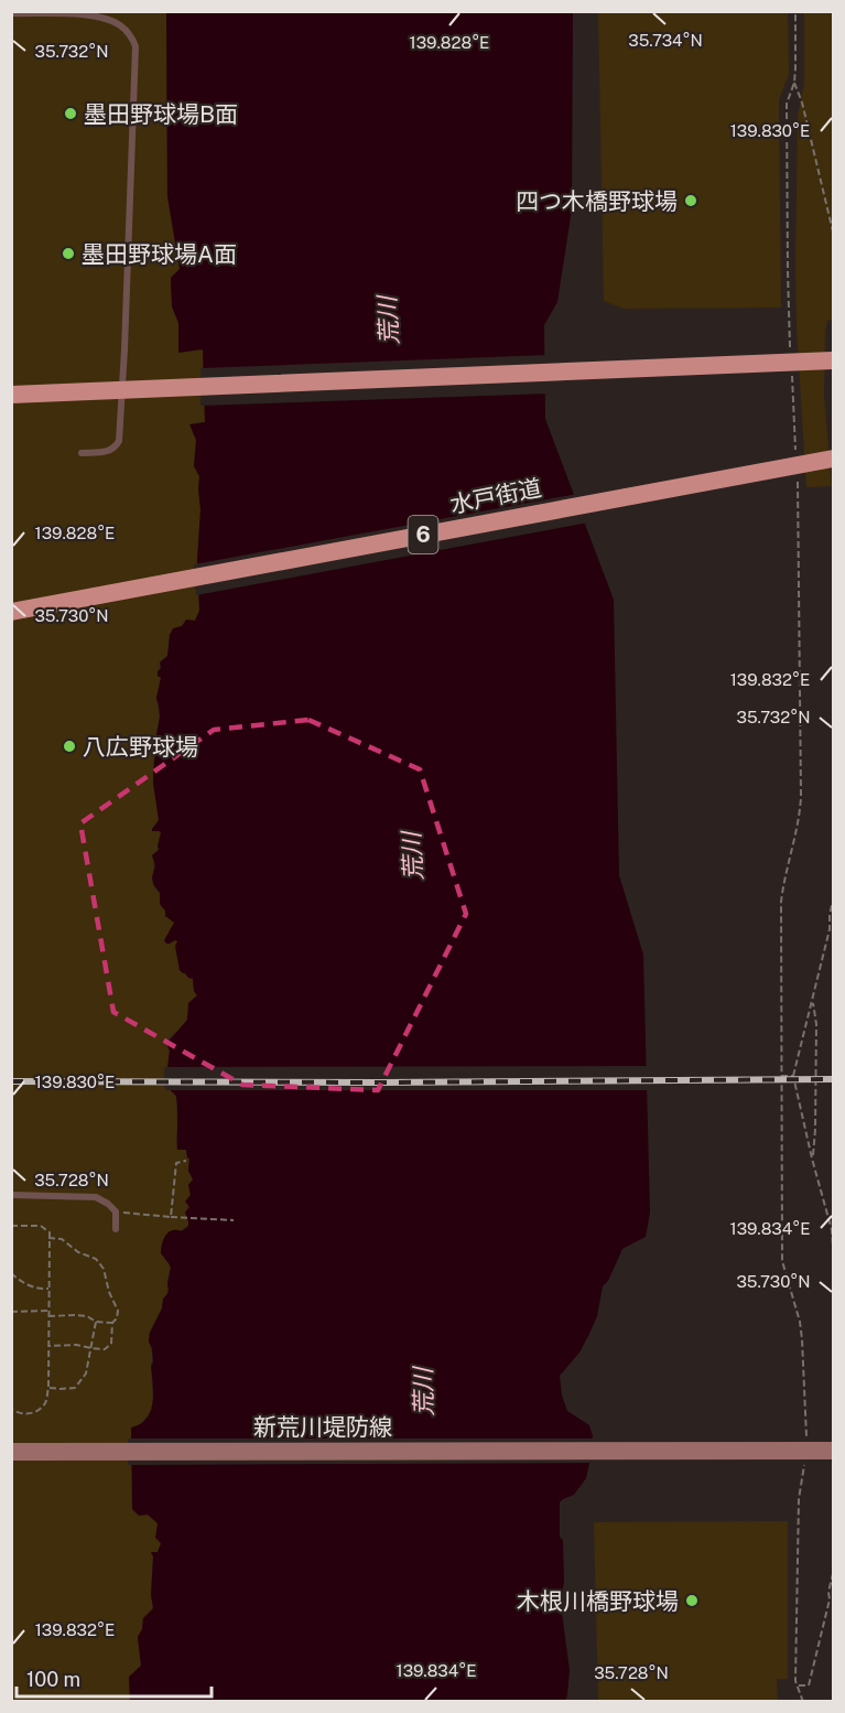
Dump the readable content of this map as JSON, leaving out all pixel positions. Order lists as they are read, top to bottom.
{
  "streets": {
    "highway": ["水戸街道", "6"],
    "main road": ["新荒川堤防線"]
  },
  "water": ["荒川"],
  "places": [
    "墨田野球場B面",
    "四つ木橋野球場",
    "墨田野球場A面",
    "八広野球場",
    "木根川橋野球場"
  ],
  "scale_bar": "100 m",
  "coordinates": [
    "35.734°N",
    "139.828°E",
    "35.732°N",
    "139.830°E",
    "35.730°N",
    "139.832°E",
    "35.728°N",
    "139.834°E"
  ]
}
